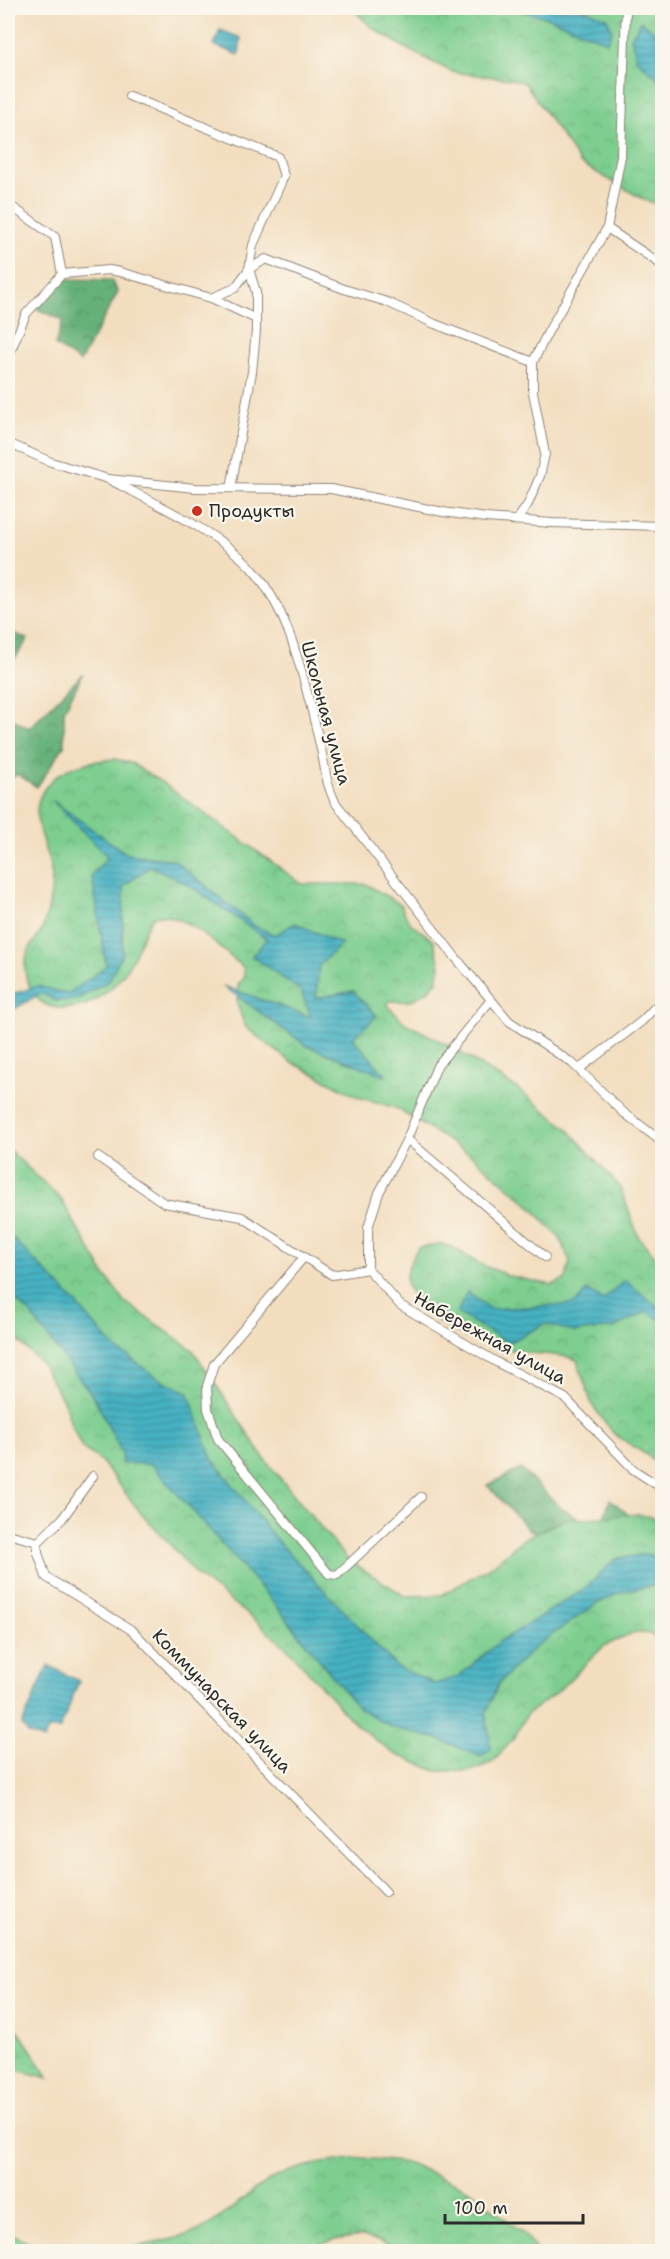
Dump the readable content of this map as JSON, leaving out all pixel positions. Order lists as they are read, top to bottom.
{
  "streets": {
    "street": ["Школьная улица", "Набережная улица", "Коммунарская улица"]
  },
  "places": ["Продукты"],
  "scale_bar": "100 m"
}
